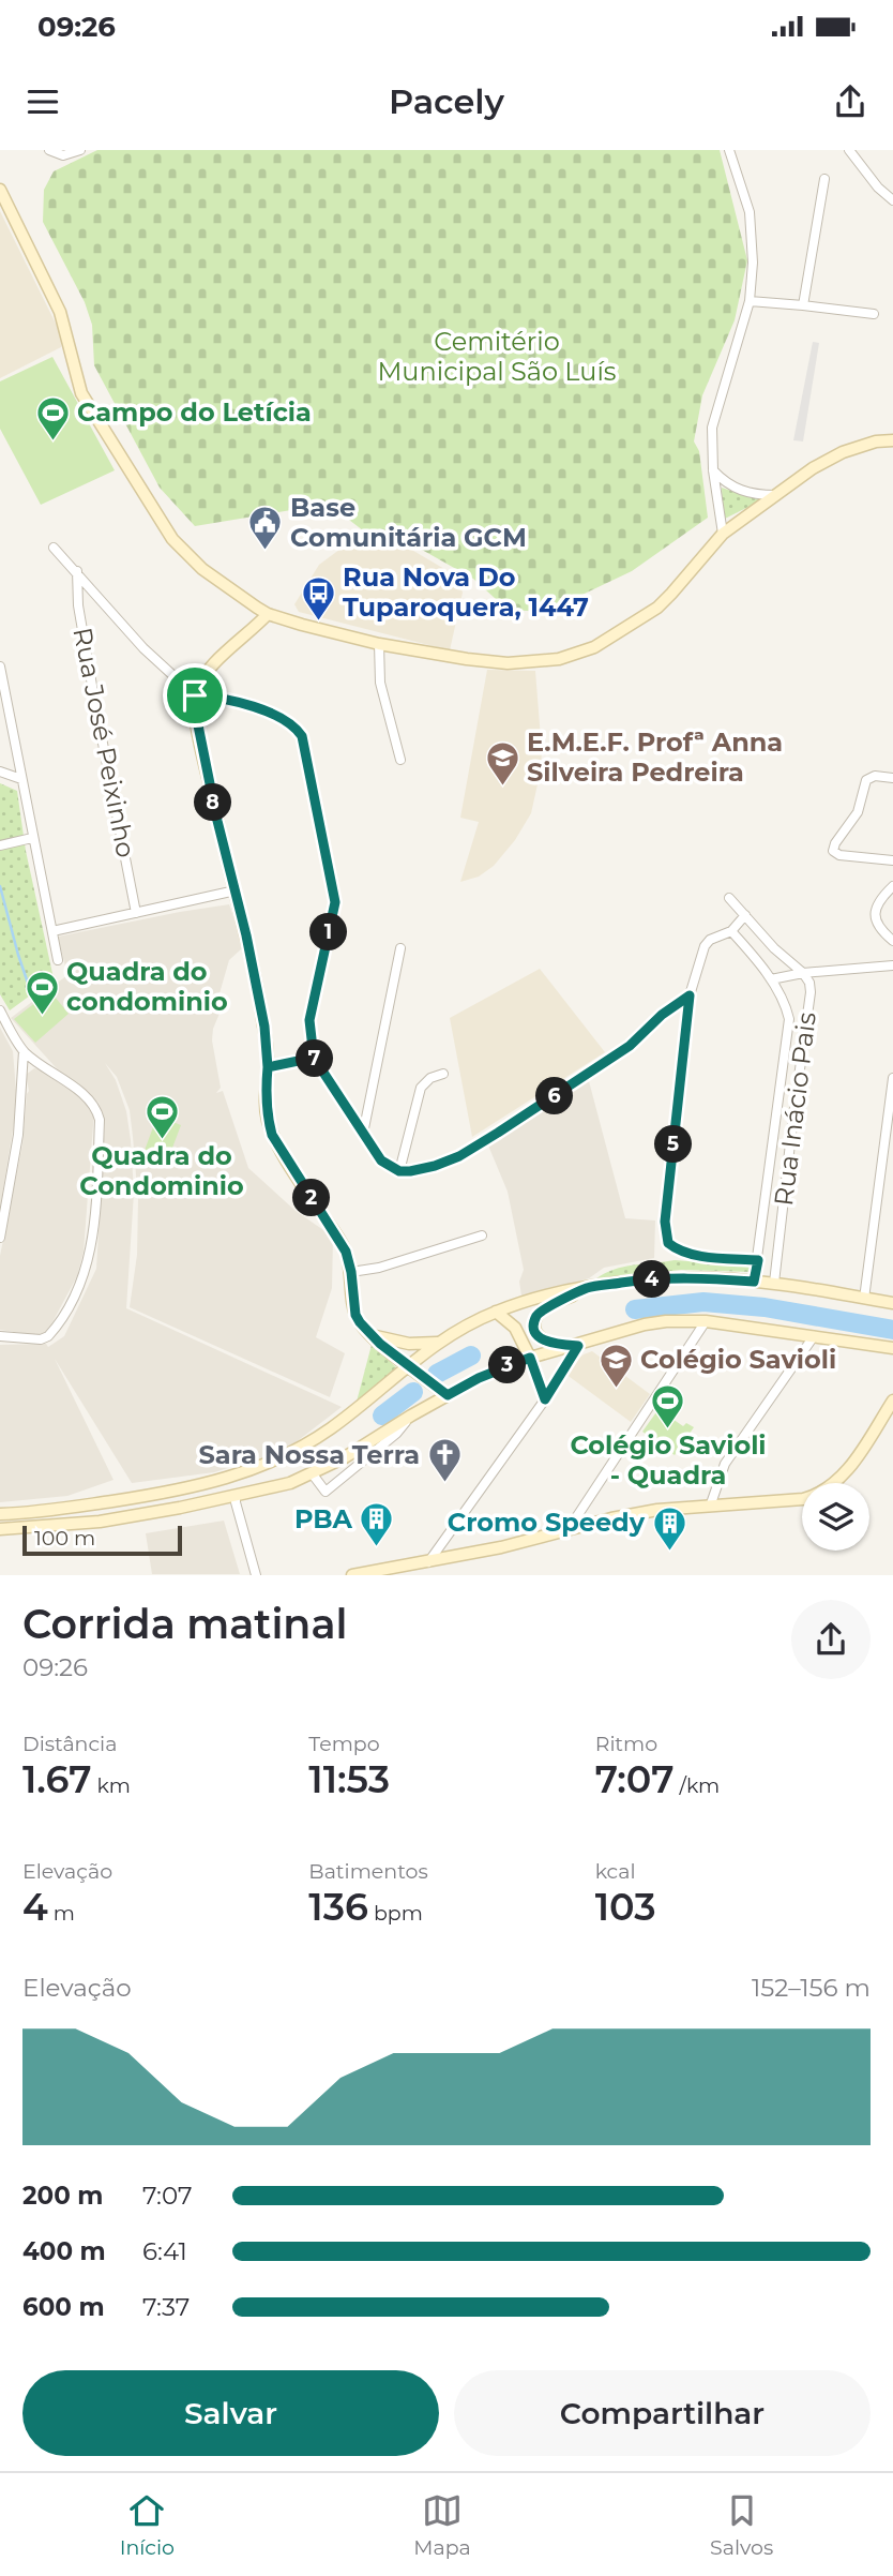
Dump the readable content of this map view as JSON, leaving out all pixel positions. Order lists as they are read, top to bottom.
{
  "streets": {
    "street": ["Rua José Peixinho", "Rua Inácio Pais"]
  },
  "parks": ["Cemitério Municipal São Luís"],
  "places": {
    "sports": [
      "Campo do Letícia",
      "Quadra do condominio",
      "Quadra do Condominio",
      "Colégio Savioli - Quadra"
    ],
    "public building": ["Base Comunitária GCM"],
    "bus stop": ["Rua Nova Do Tuparoquera, 1447"],
    "school or university": ["E.M.E.F. Profª Anna Silveira Pedreira", "Colégio Savioli"],
    "church": ["Sara Nossa Terra"],
    "building": ["PBA", "Cromo Speedy"]
  },
  "scale_bar": "100 m",
  "page": {
    "status": "09:26",
    "header": "Pacely",
    "pins": [
      "8",
      "1",
      "7",
      "6",
      "5",
      "2",
      "4",
      "3"
    ],
    "scale": "100 m",
    "heading": ["Corrida matinal", "09:26"],
    "stats": [
      ["Distância", "1.67 km"],
      ["Tempo", "11:53"],
      ["Ritmo", "7:07 /km"],
      ["Elevação", "4 m"],
      ["Batimentos", "136 bpm"],
      ["kcal", "103"]
    ],
    "chart": ["Elevação", "152–156 m"],
    "list": [
      {
        "name": "200 m",
        "note": "7:07"
      },
      {
        "name": "400 m",
        "note": "6:41"
      },
      {
        "name": "600 m",
        "note": "7:37"
      }
    ],
    "buttons": ["Salvar", "Compartilhar"],
    "tabs": ["Início", "Mapa", "Salvos"]
  }
}
